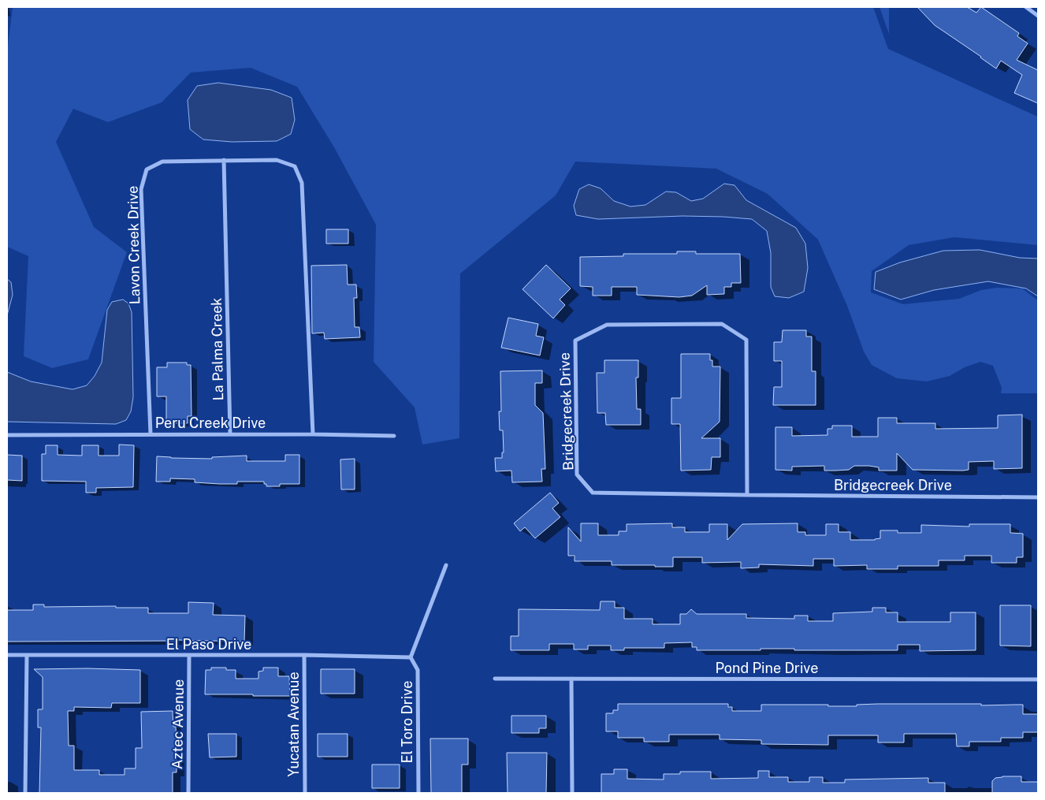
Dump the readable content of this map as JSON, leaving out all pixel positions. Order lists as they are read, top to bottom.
{
  "streets": {
    "street": [
      "Lavon Creek Drive",
      "La Palma Creek",
      "Bridgecreek Drive",
      "Peru Creek Drive",
      "El Paso Drive",
      "Pond Pine Drive",
      "El Toro Drive",
      "Aztec Avenue",
      "Yucatan Avenue"
    ]
  },
  "crossings": [
    ["Lavon Creek Drive", "La Palma Creek"],
    ["Lavon Creek Drive", "Peru Creek Drive"],
    ["La Palma Creek", "Peru Creek Drive"],
    ["El Paso Drive", "El Toro Drive"],
    ["El Paso Drive", "Aztec Avenue"],
    ["El Paso Drive", "Yucatan Avenue"]
  ]
}
